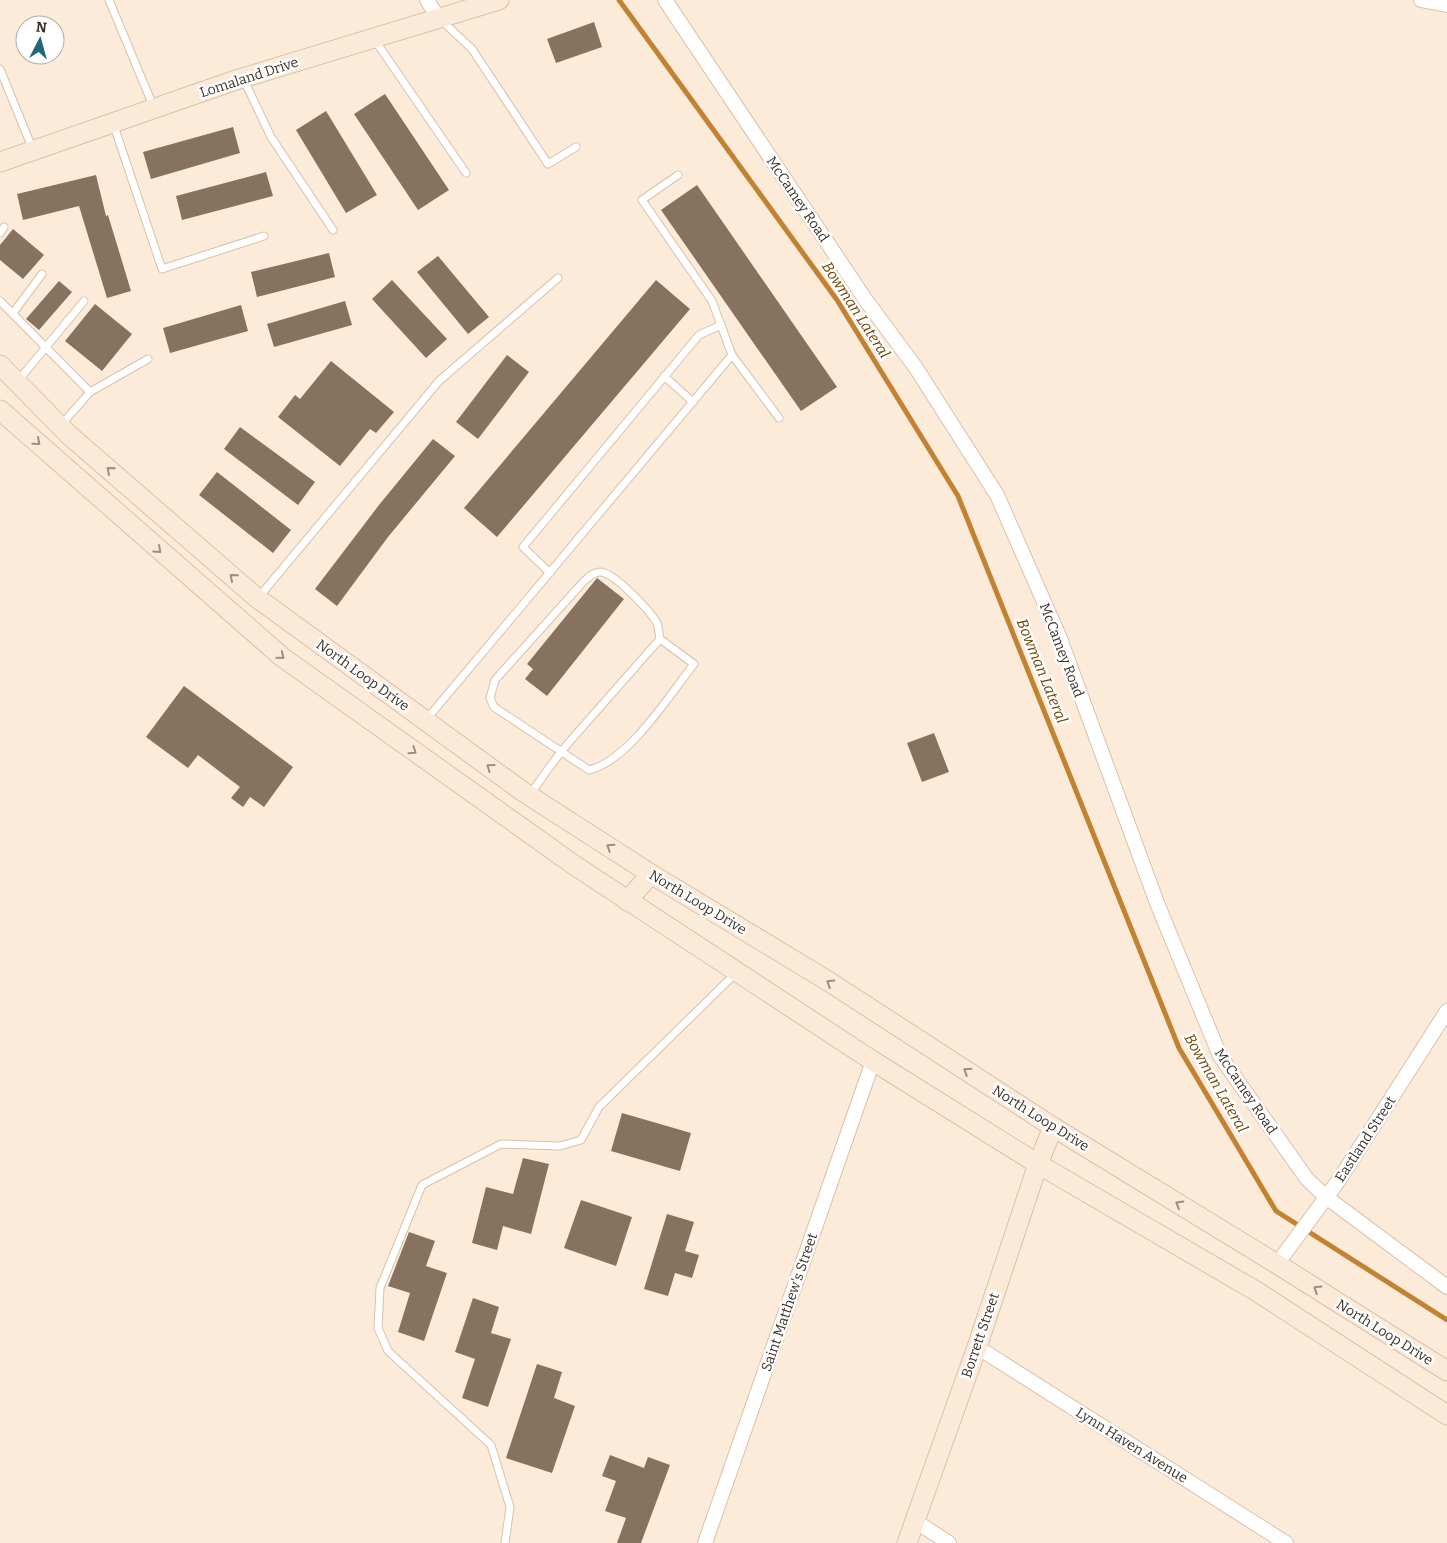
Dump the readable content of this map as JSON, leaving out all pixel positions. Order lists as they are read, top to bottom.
{
  "streets": {
    "main road": ["Lomaland Drive", "North Loop Drive", "Borrett Street"],
    "street": [
      "McCamey Road",
      "Eastland Street",
      "Saint Matthew's Street",
      "Lynn Haven Avenue"
    ]
  },
  "crossings": [
    ["McCamey Road", "Eastland Street"],
    ["North Loop Drive", "Eastland Street"],
    ["North Loop Drive", "Borrett Street"],
    ["Borrett Street", "Lynn Haven Avenue"]
  ],
  "water": ["Bowman Lateral"],
  "north": "top"
}
